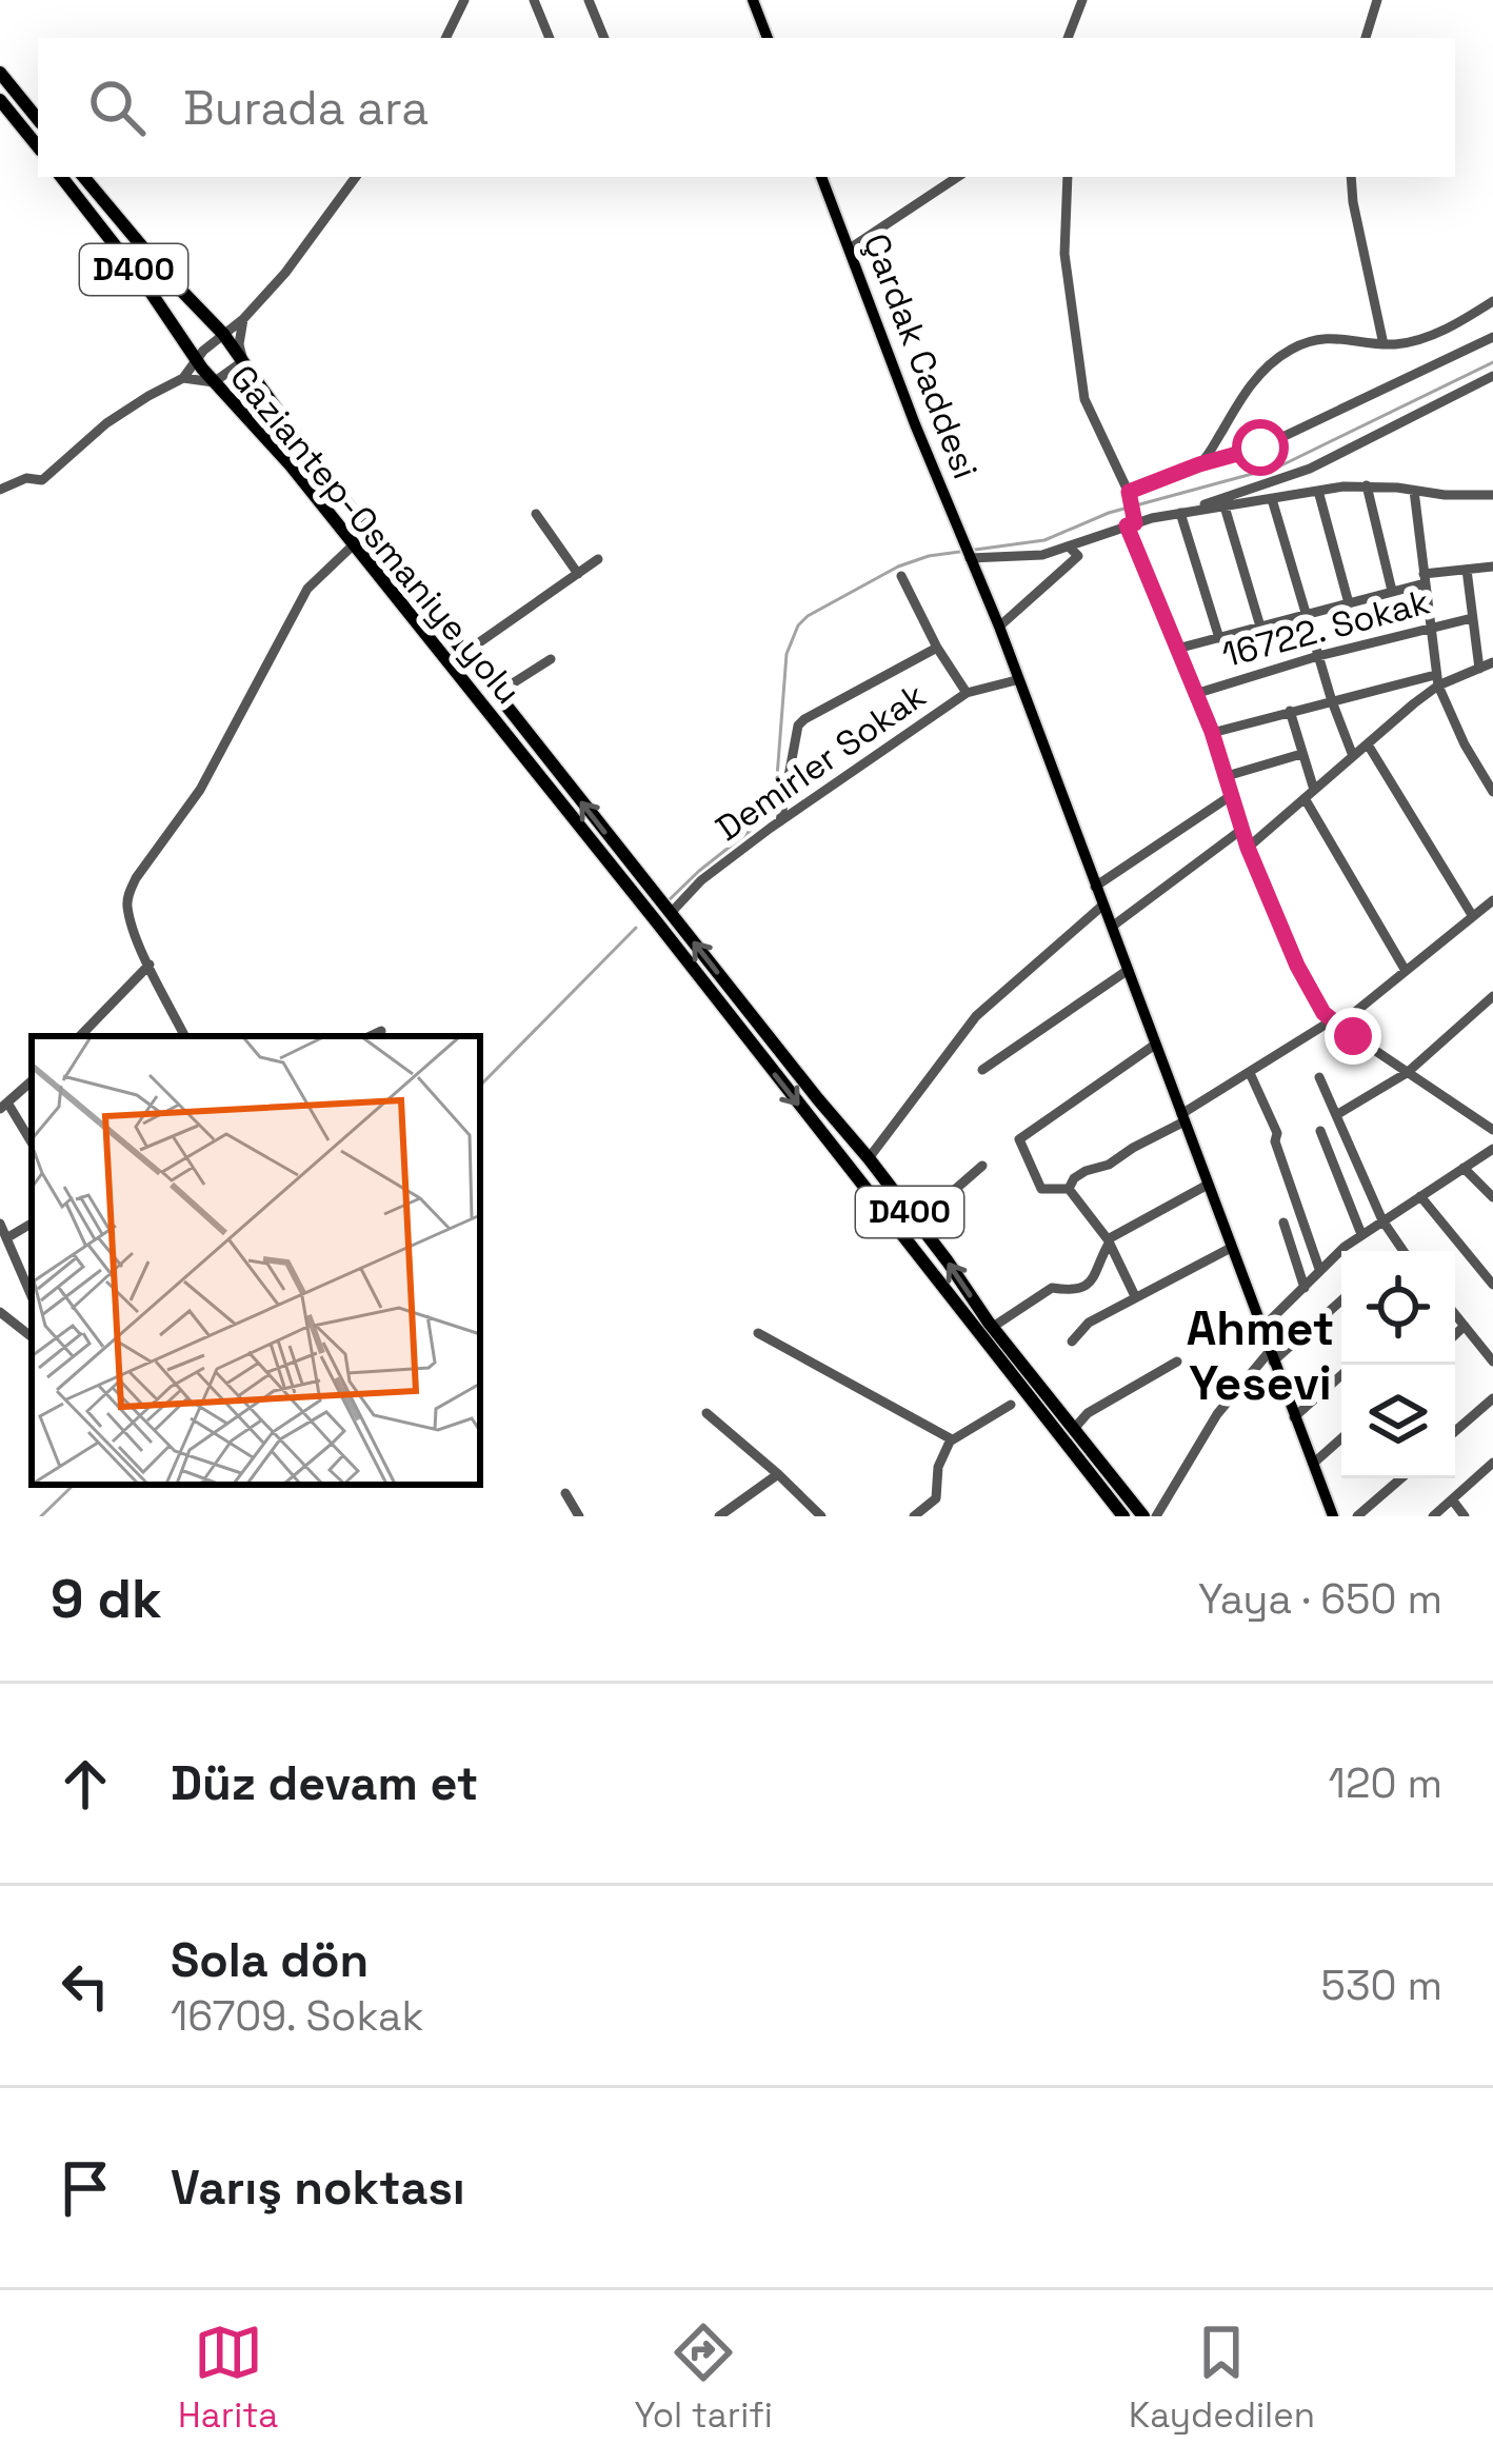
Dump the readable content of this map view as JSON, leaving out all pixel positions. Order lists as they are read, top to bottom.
{
  "streets": {
    "highway": ["D400", "Gaziantep-Osmaniye yolu"],
    "main road": ["Çardak Caddesi"],
    "street": ["16722. Sokak", "Demirler Sokak"]
  },
  "crossings": [
    ["D400", "Gaziantep-Osmaniye yolu"],
    ["D400", "Demirler Sokak"],
    ["Çardak Caddesi", "Demirler Sokak"],
    ["Gaziantep-Osmaniye yolu", "Demirler Sokak"]
  ],
  "districts": ["Ahmet Yesevi"],
  "page": {
    "search": "Burada ara",
    "heading": ["9 dk", "Yaya · 650 m"],
    "list": [
      ["Düz devam et", "120 m"],
      ["Sola dön", "16709. Sokak", "530 m"],
      "Varış noktası"
    ],
    "nav": ["Harita", "Yol tarifi", "Kaydedilen"]
  }
}
